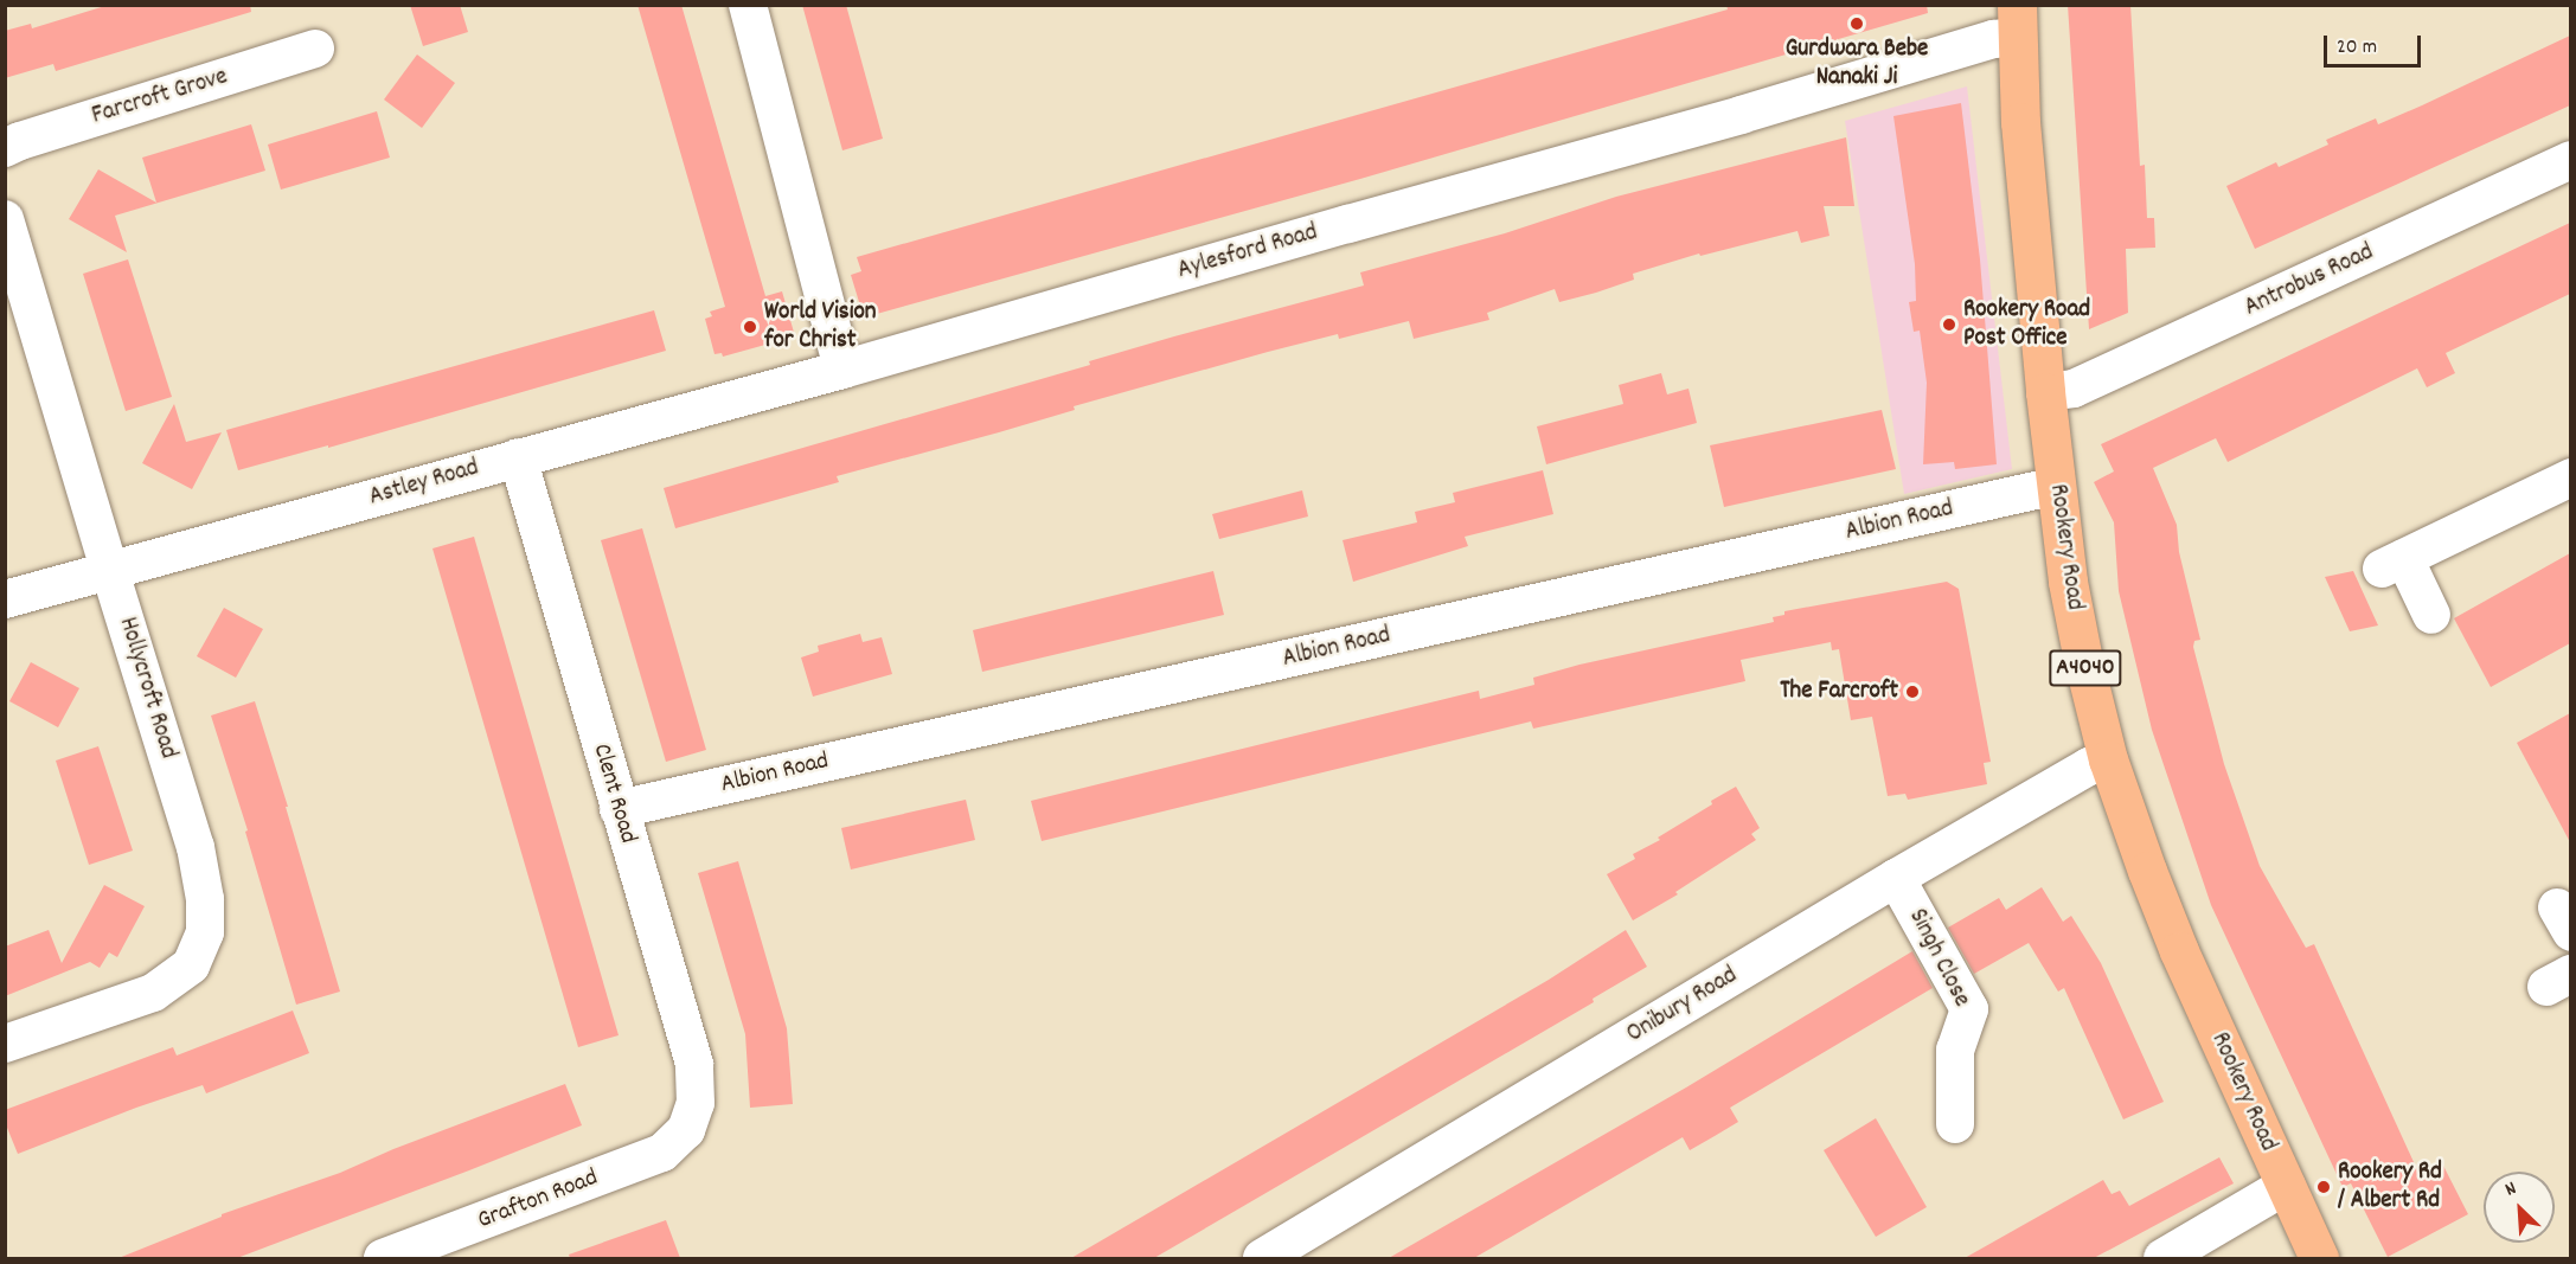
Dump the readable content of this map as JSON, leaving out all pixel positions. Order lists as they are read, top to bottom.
{
  "streets": {
    "main road": ["Rookery Road", "A4040"],
    "street": [
      "Farcroft Grove",
      "Aylesford Road",
      "Antrobus Road",
      "Astley Road",
      "Albion Road",
      "Hollycroft Road",
      "Clent Road",
      "Singh Close",
      "Onibury Road",
      "Grafton Road"
    ]
  },
  "crossings": [
    ["Aylesford Road", "Astley Road"],
    ["Aylesford Road", "Rookery Road"],
    ["Antrobus Road", "Rookery Road"],
    ["Astley Road", "Hollycroft Road"],
    ["Astley Road", "Clent Road"],
    ["Albion Road", "Rookery Road"],
    ["Albion Road", "Clent Road"],
    ["Rookery Road", "Onibury Road"],
    ["Clent Road", "Grafton Road"],
    ["Singh Close", "Onibury Road"]
  ],
  "places": [
    "Gurdwara Bebe Nanaki Ji",
    "Rookery Road Post Office",
    "World Vision for Christ",
    "The Farcroft",
    "Rookery Rd / Albert Rd"
  ],
  "scale_bar": "20 m",
  "north": "top left"
}
